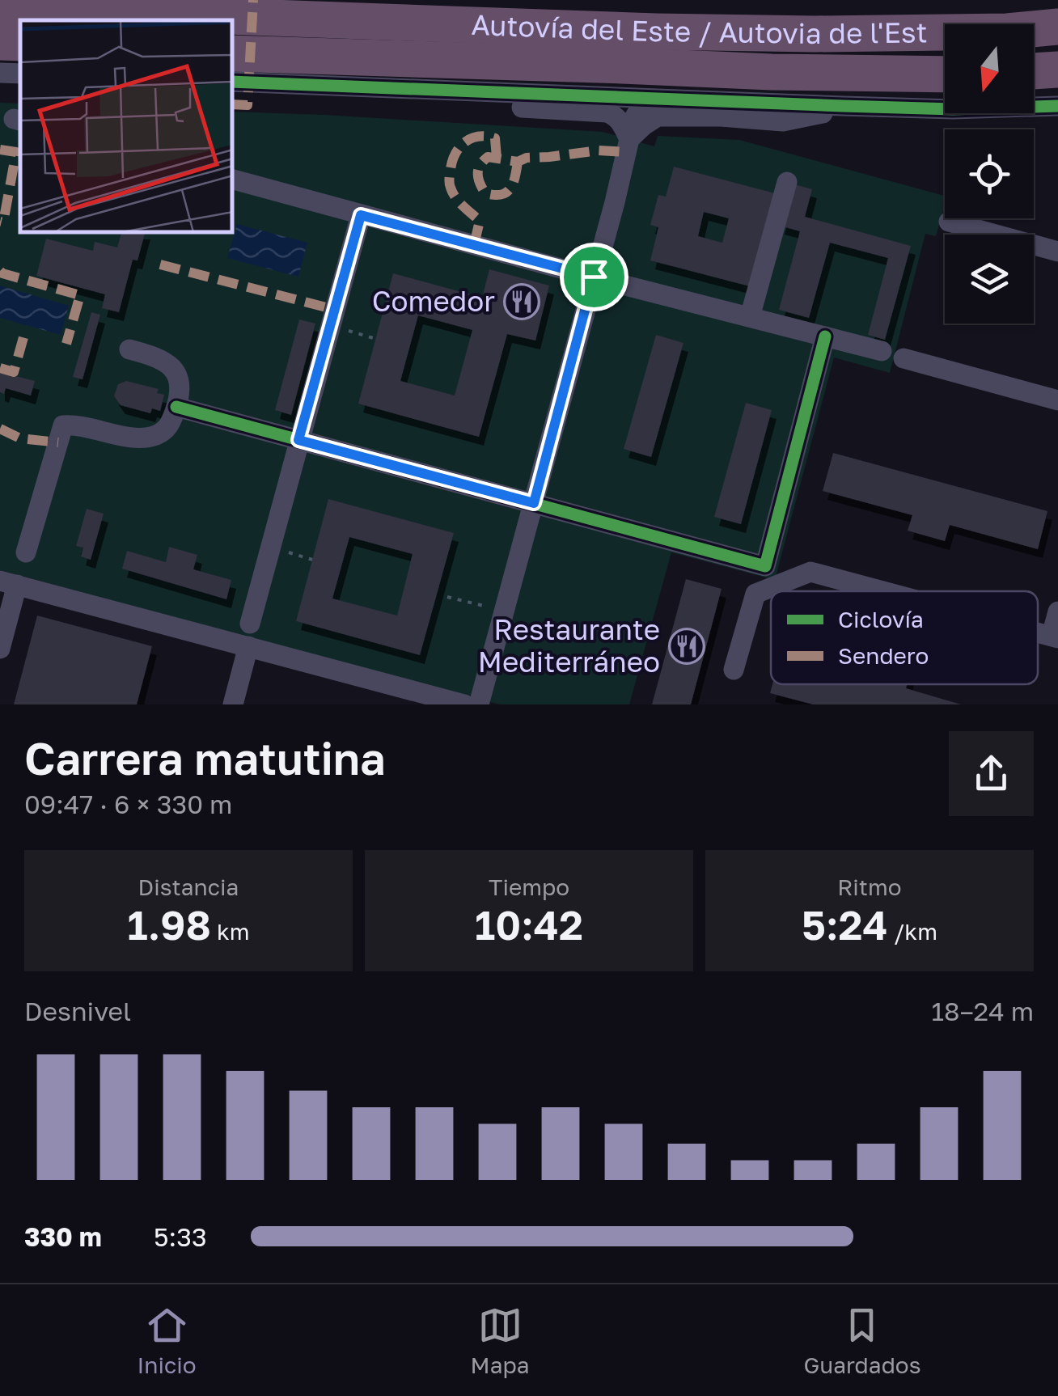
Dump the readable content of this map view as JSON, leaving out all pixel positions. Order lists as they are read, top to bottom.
{
  "streets": {
    "highway": ["Autovía del Este / Autovia de l'Est"]
  },
  "places": {
    "restaurant": ["Comedor", "Restaurante Mediterráneo"]
  },
  "legend": ["Ciclovía", "Sendero"],
  "north": "bottom",
  "page": {
    "heading": ["Carrera matutina", "09:47 · 6 × 330 m"],
    "stats": [
      ["Distancia", "1.98 km"],
      ["Tiempo", "10:42"],
      ["Ritmo", "5:24 /km"]
    ],
    "chart": ["Desnivel", "18–24 m"],
    "list": [
      {
        "name": "330 m",
        "note": "5:33"
      }
    ],
    "tabs": ["Inicio", "Mapa", "Guardados"]
  }
}
